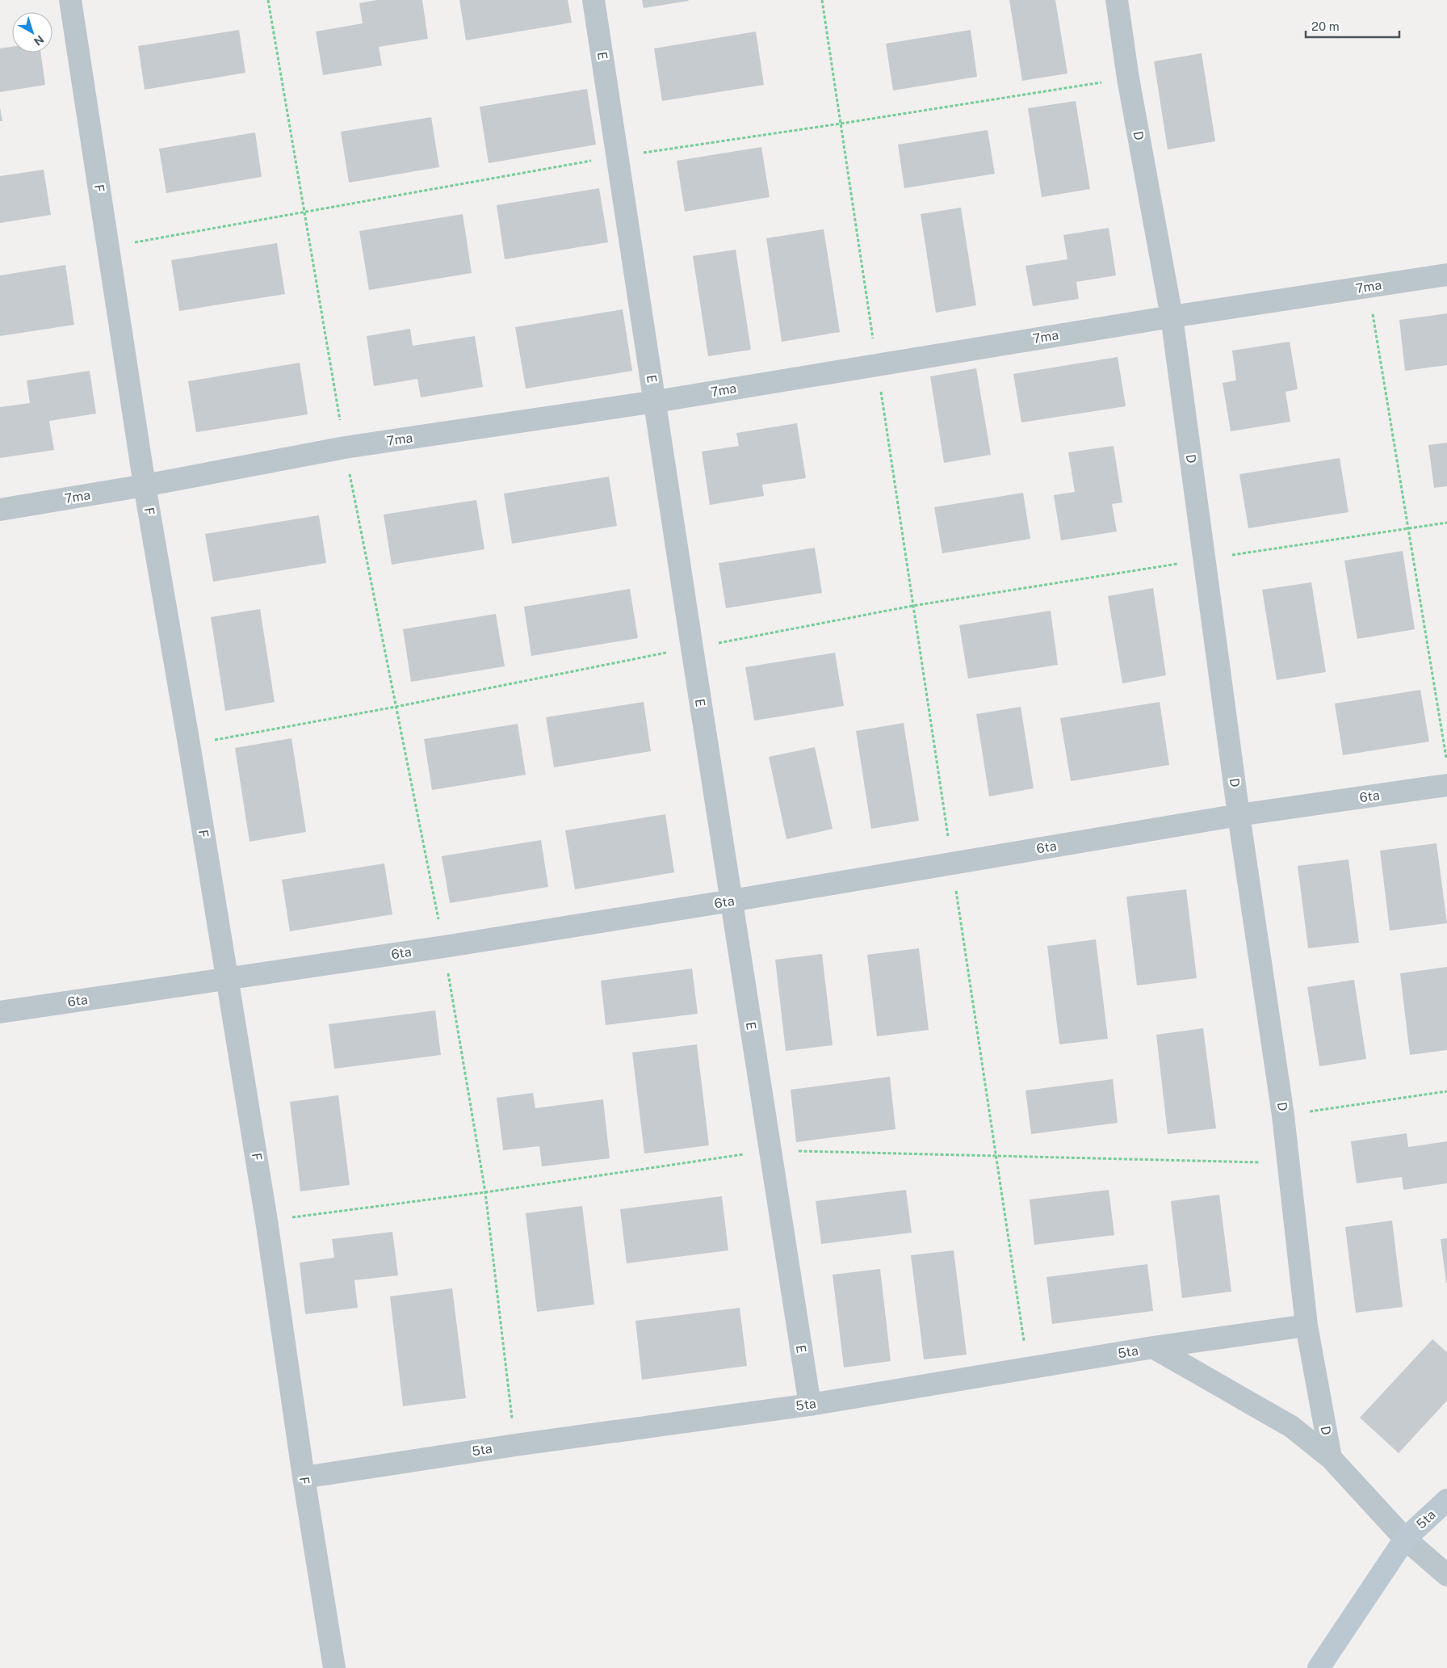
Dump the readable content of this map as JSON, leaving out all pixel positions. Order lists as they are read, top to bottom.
{
  "streets": {
    "street": [
      "E",
      "D",
      "F",
      "7ma",
      "6ta",
      "5ta"
    ]
  },
  "crossings": [
    ["E", "7ma"],
    ["E", "6ta"],
    ["E", "5ta"],
    ["D", "7ma"],
    ["D", "6ta"],
    ["D", "5ta"],
    ["F", "7ma"],
    ["F", "6ta"],
    ["F", "5ta"]
  ],
  "scale_bar": "20 m",
  "north": "bottom right"
}
